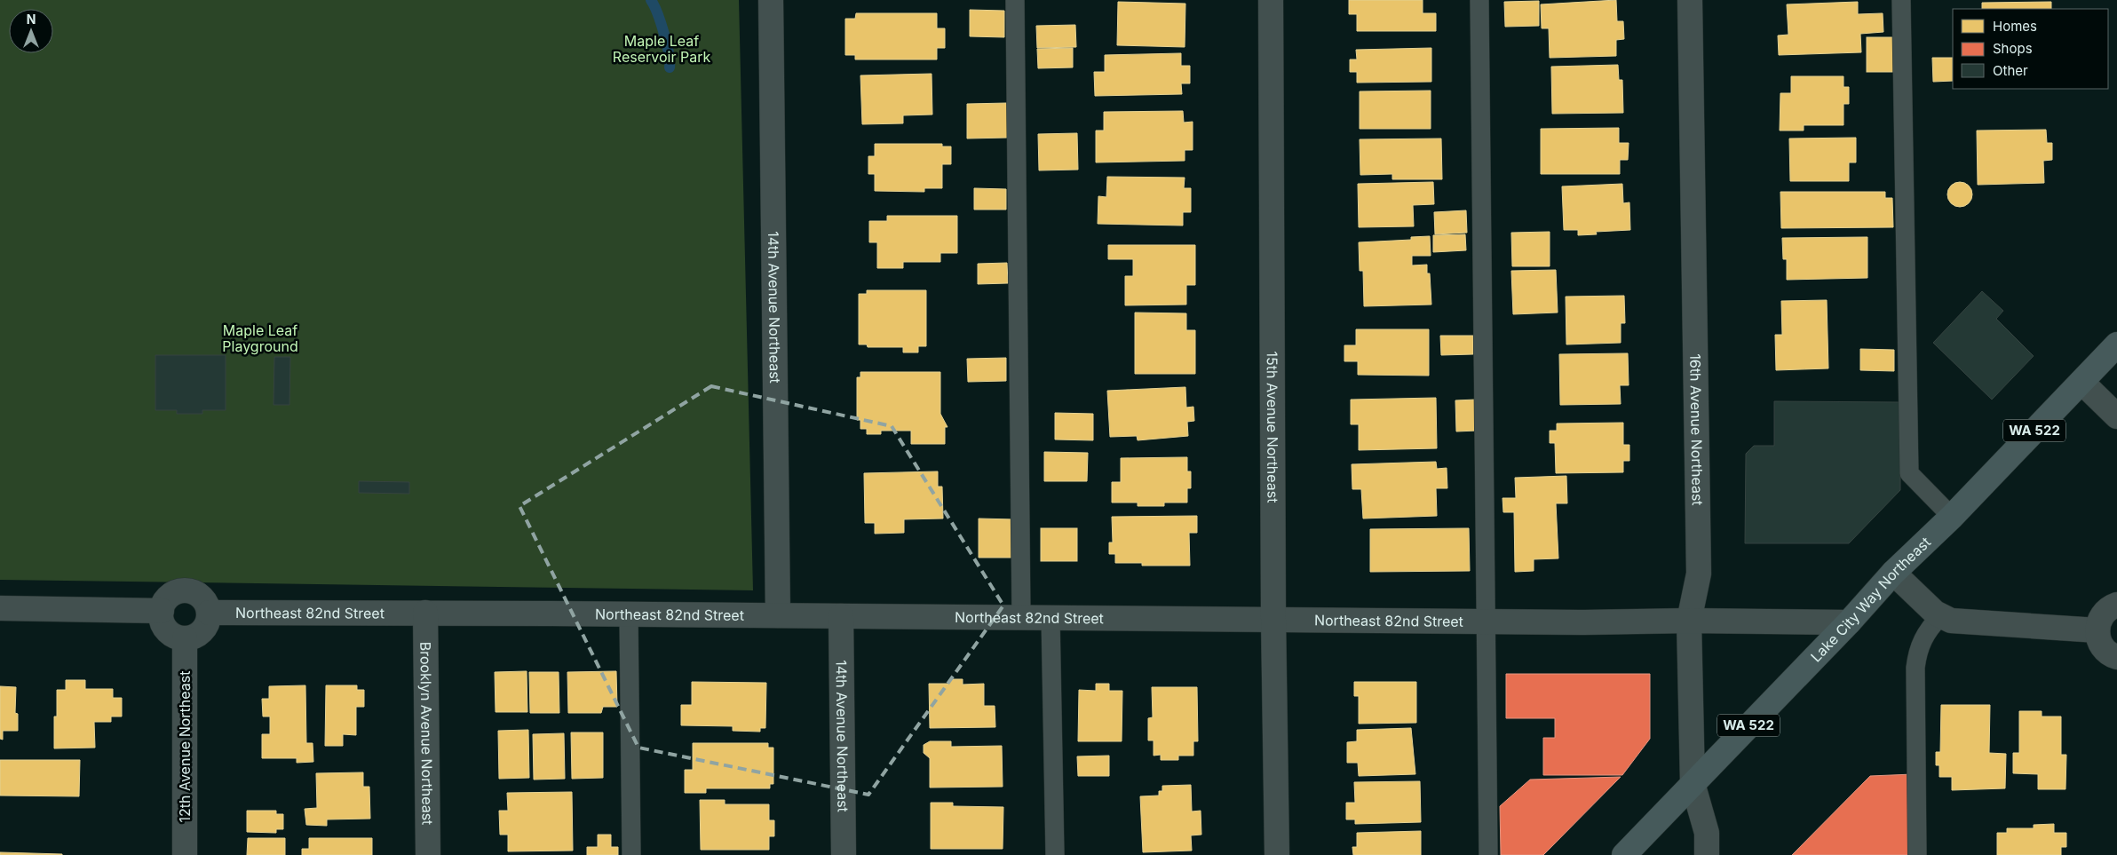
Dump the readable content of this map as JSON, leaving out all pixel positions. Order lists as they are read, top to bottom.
{
  "streets": {
    "main road": ["WA 522", "Lake City Way Northeast"],
    "street": [
      "14th Avenue Northeast",
      "15th Avenue Northeast",
      "16th Avenue Northeast",
      "Northeast 82nd Street",
      "Brooklyn Avenue Northeast",
      "12th Avenue Northeast"
    ]
  },
  "crossings": [
    ["14th Avenue Northeast", "Northeast 82nd Street"],
    ["15th Avenue Northeast", "Northeast 82nd Street"],
    ["16th Avenue Northeast", "Lake City Way Northeast"],
    ["16th Avenue Northeast", "Northeast 82nd Street"],
    ["Lake City Way Northeast", "Northeast 82nd Street"],
    ["Northeast 82nd Street", "Brooklyn Avenue Northeast"],
    ["Northeast 82nd Street", "12th Avenue Northeast"]
  ],
  "parks": ["Maple Leaf Reservoir Park", "Maple Leaf Playground"],
  "legend": ["Homes", "Shops", "Other"],
  "north": "top"
}
